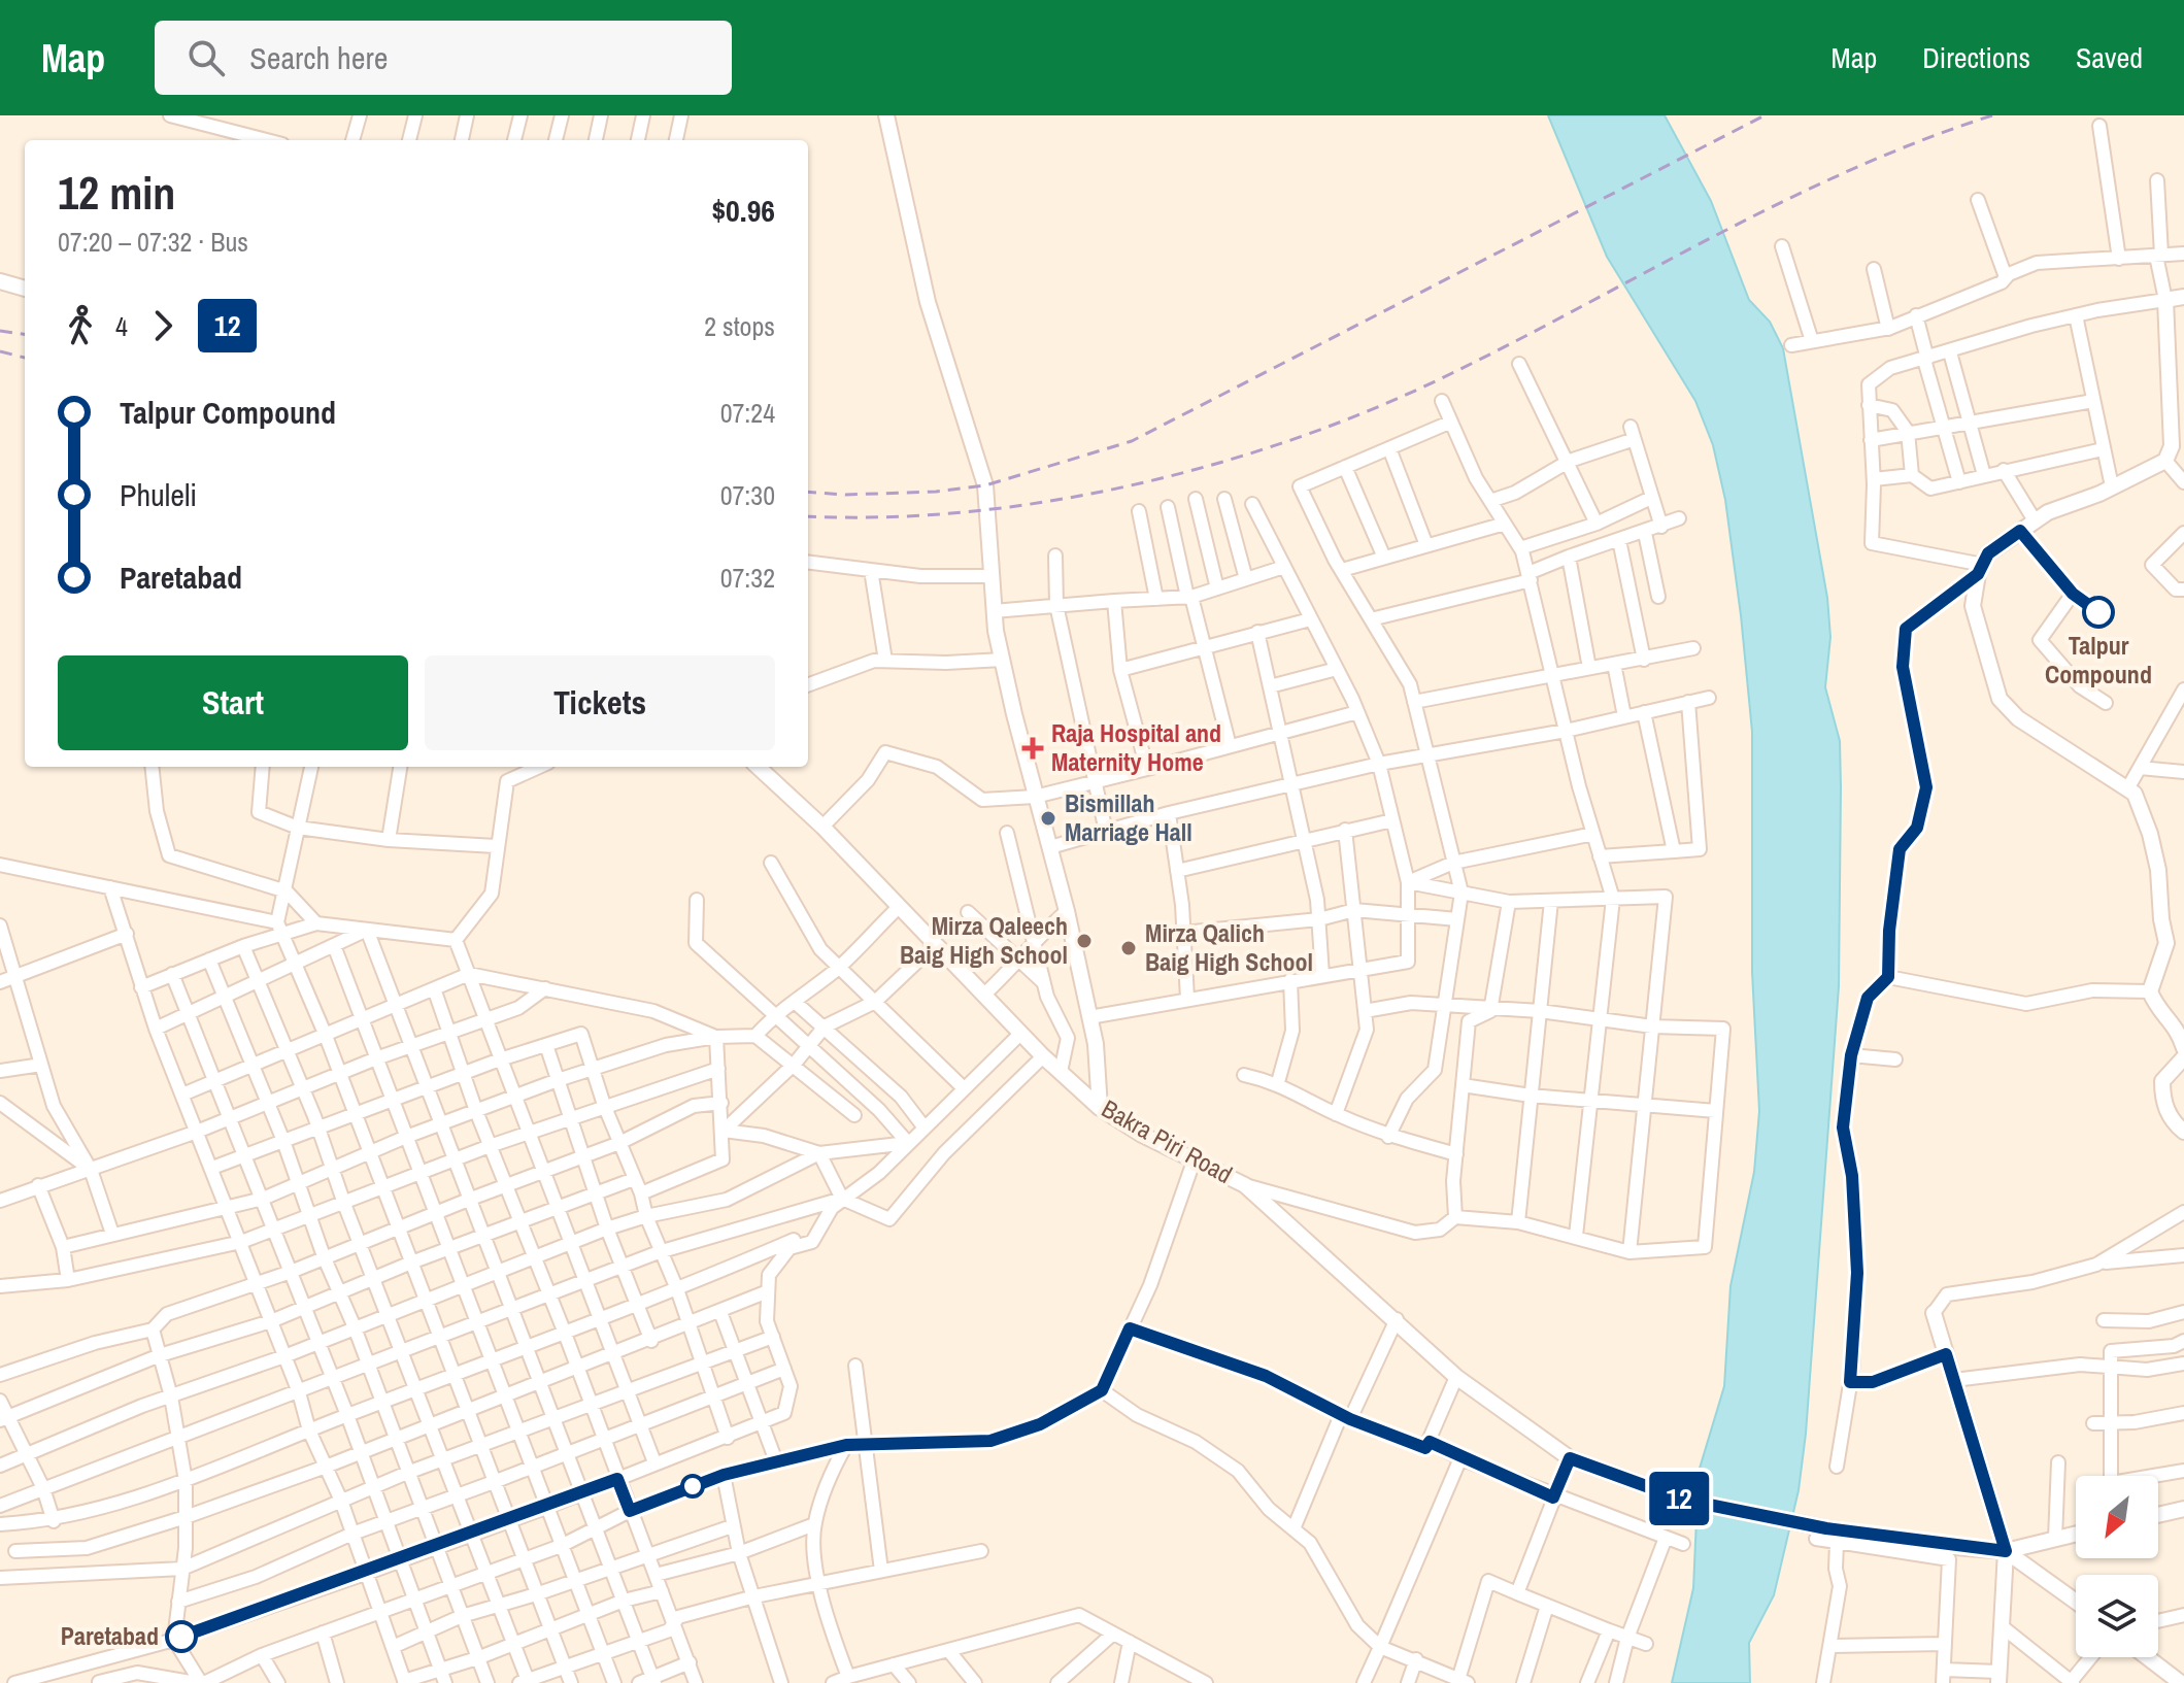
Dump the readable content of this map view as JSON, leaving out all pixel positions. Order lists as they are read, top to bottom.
{
  "streets": {
    "street": ["Bakra Piri Road"]
  },
  "places": {
    "other": [
      "Talpur Compound",
      "Bismillah Marriage Hall",
      "Mirza Qaleech Baig High School",
      "Mirza Qalich Baig High School",
      "Paretabad"
    ],
    "health": ["Raja Hospital and Maternity Home"]
  },
  "lines": ["bus line 12"],
  "north": "bottom left",
  "page": {
    "header": "Map",
    "search": "Search here",
    "nav": ["Map", "Directions", "Saved"],
    "on_map": "12",
    "heading": ["12 min", "07:20 – 07:32 · Bus", "$0.96"],
    "legs": ["4", "12", "2 stops"],
    "list": [
      {
        "name": "Talpur Compound",
        "value": "07:24"
      },
      {
        "name": "Phuleli",
        "value": "07:30"
      },
      {
        "name": "Paretabad",
        "value": "07:32"
      }
    ],
    "buttons": ["Start", "Tickets"]
  }
}
